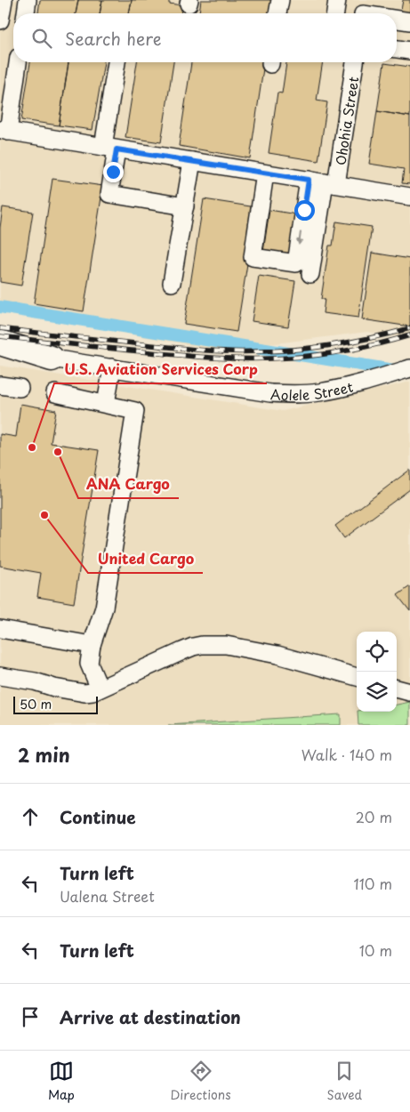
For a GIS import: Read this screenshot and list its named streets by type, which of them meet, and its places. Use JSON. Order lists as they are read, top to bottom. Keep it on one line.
{"streets":{"street":["Ohohia Street","Aolele Street"]},"places":["U.S. Aviation Services Corp","ANA Cargo","United Cargo"],"scale_bar":"50 m","page":{"search":"Search here","scale":"50 m","heading":["2 min","Walk · 140 m"],"list":[["Continue","20 m"],["Turn left","Ualena Street","110 m"],["Turn left","10 m"],"Arrive at destination"],"nav":["Map","Directions","Saved"]}}
